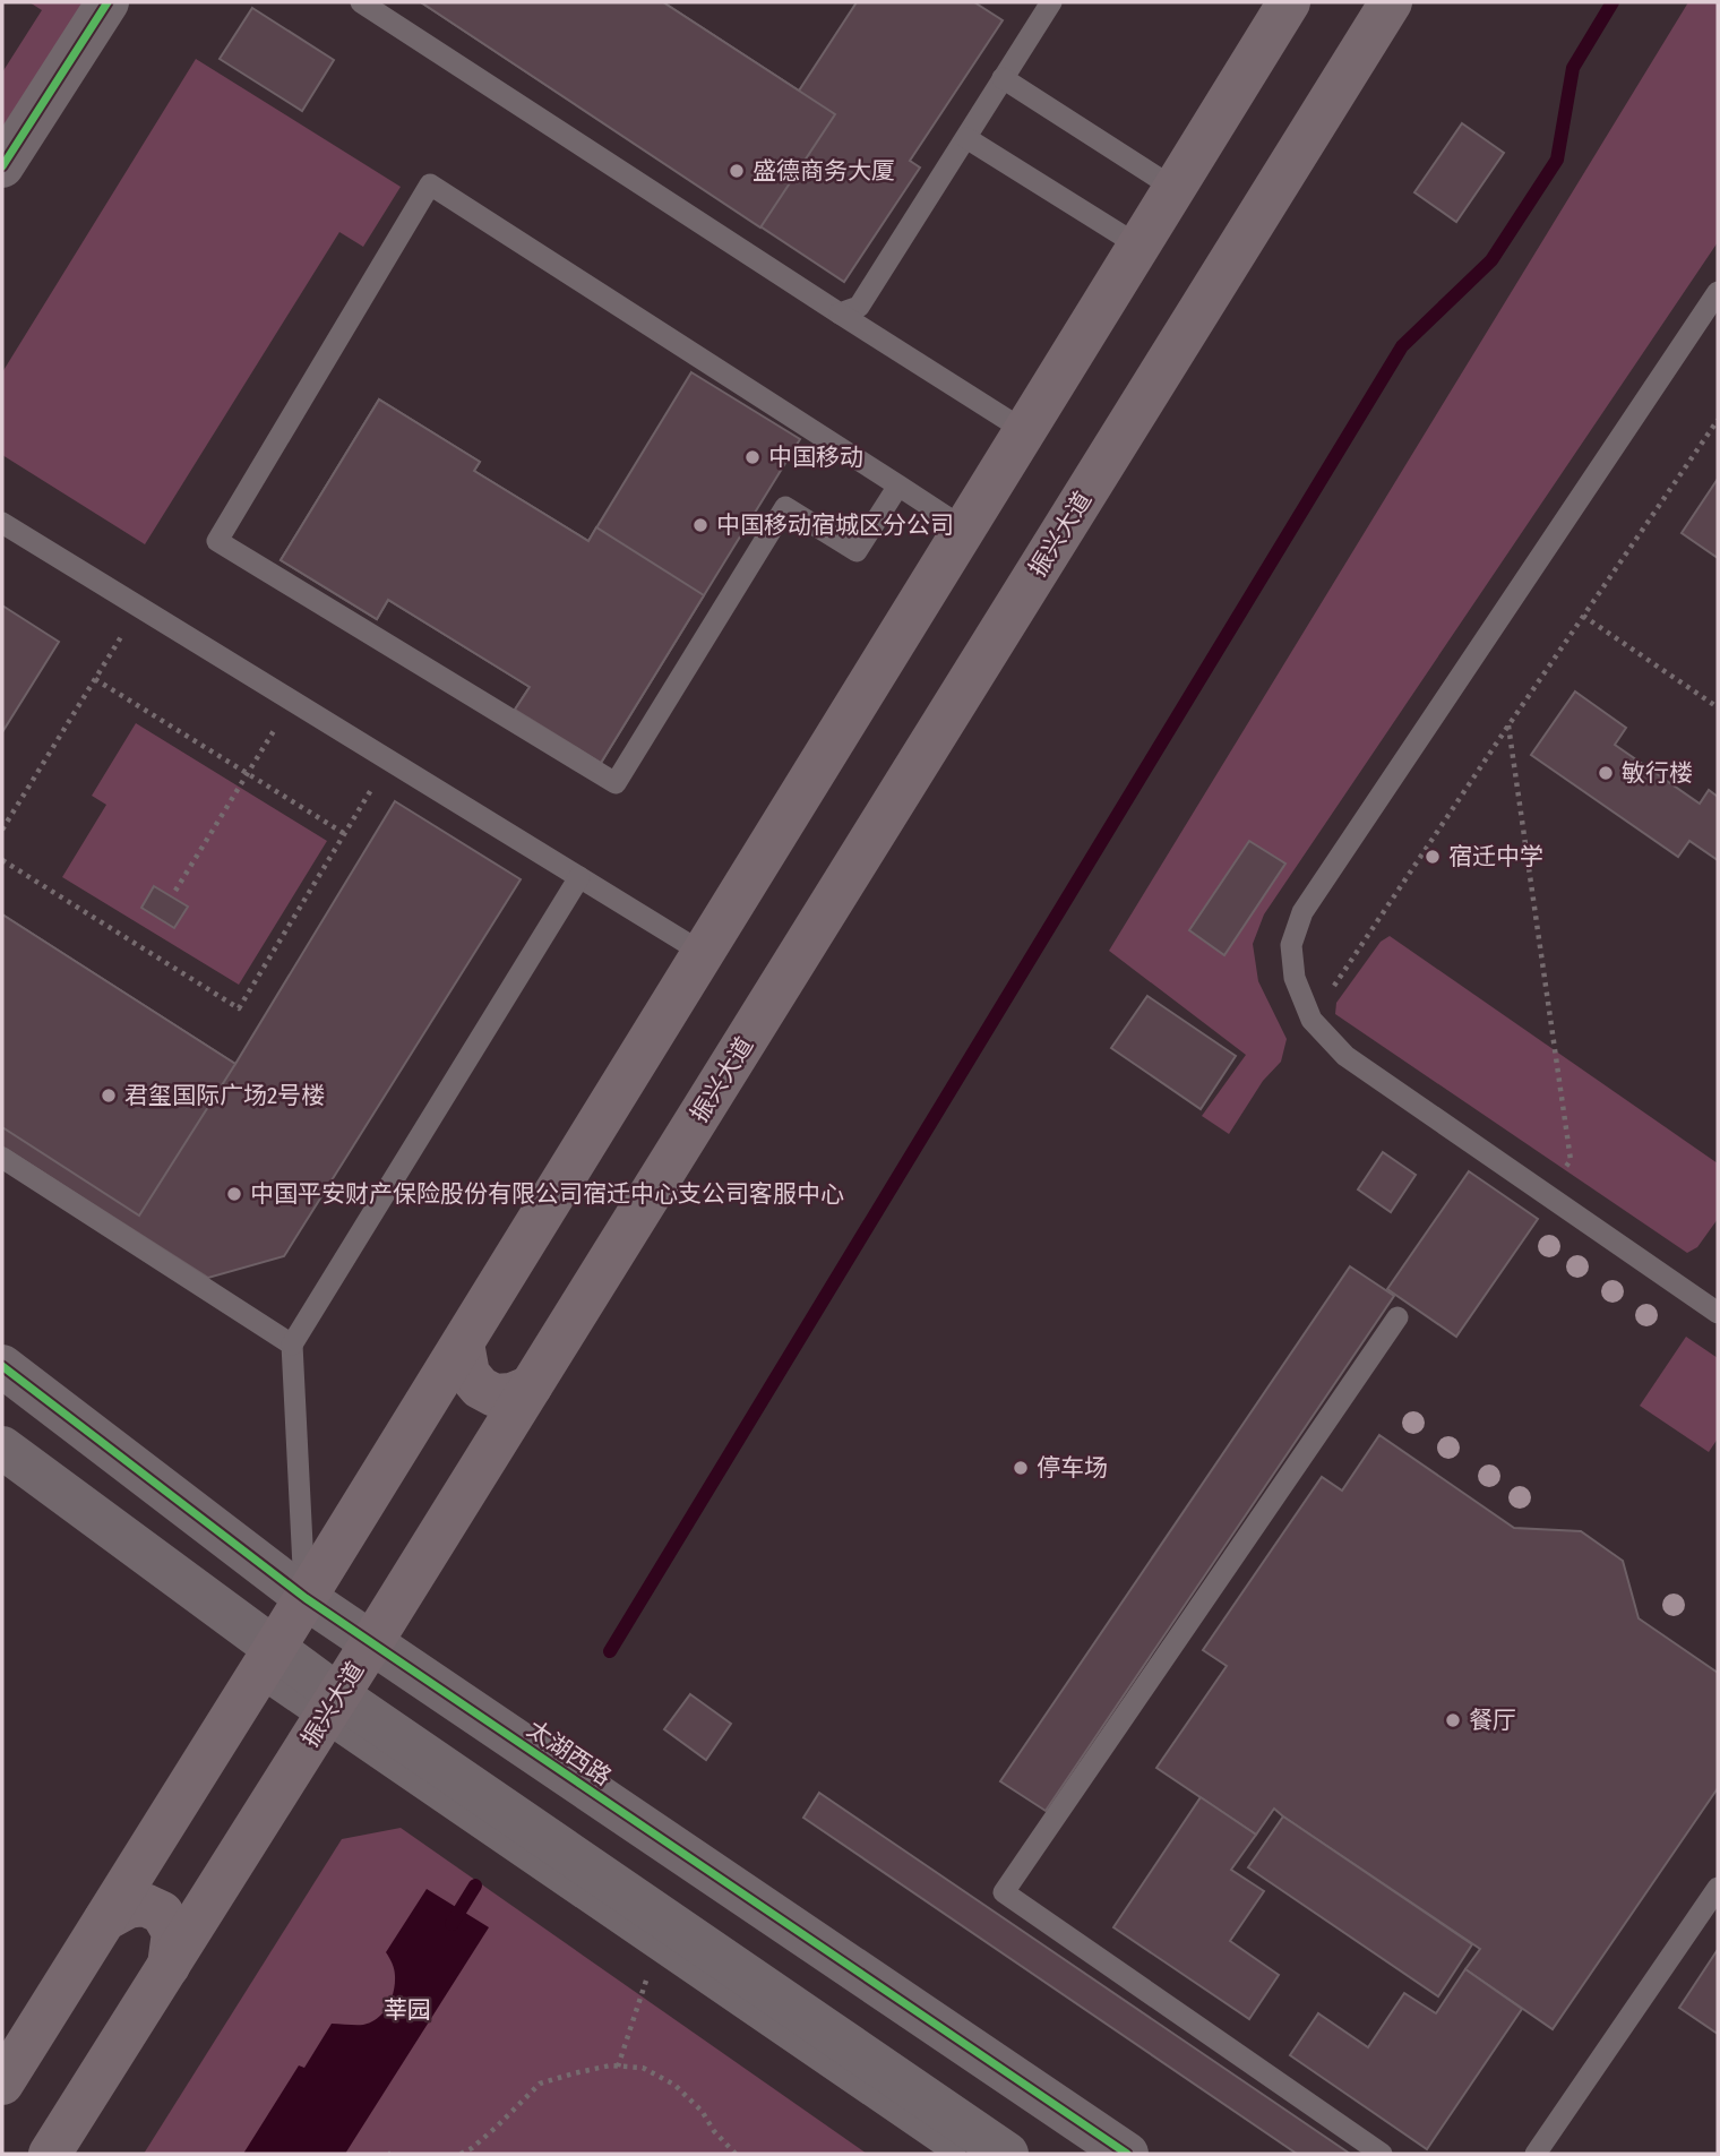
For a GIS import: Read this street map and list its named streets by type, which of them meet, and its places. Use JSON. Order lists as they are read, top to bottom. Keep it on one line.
{"streets":{"main road":["振兴大道"],"street":["太湖西路"]},"crossings":[["振兴大道","太湖西路"]],"parks":["莘园"],"places":["盛德商务大厦","中国移动","中国移动宿城区分公司","敏行楼","宿迁中学","君玺国际广场2号楼","中国平安财产保险股份有限公司宿迁中心支公司客服中心","停车场","餐厅"]}
